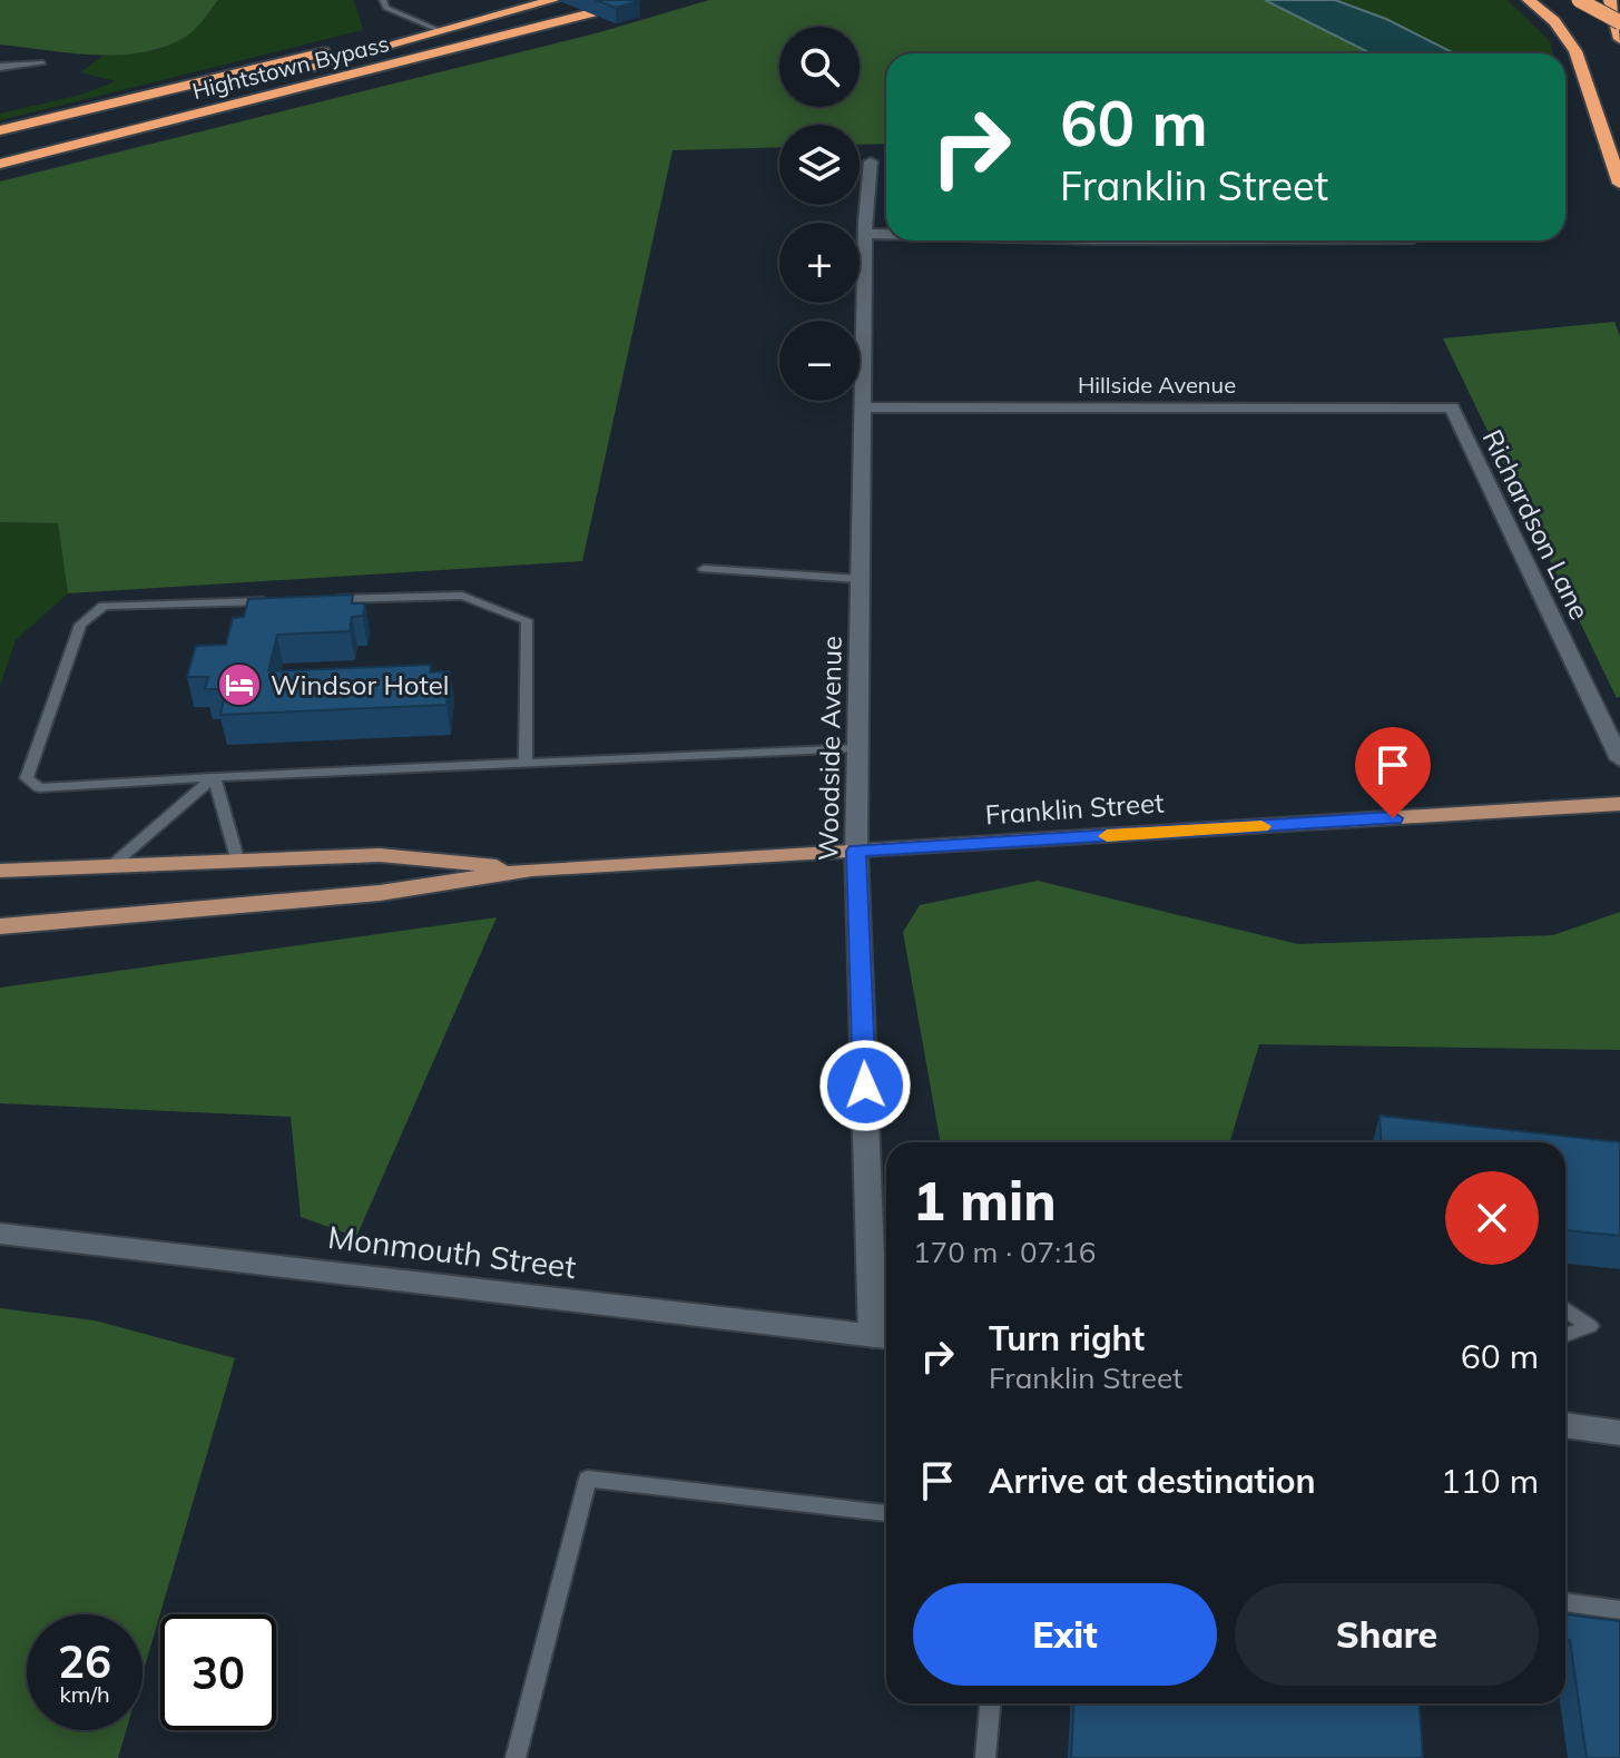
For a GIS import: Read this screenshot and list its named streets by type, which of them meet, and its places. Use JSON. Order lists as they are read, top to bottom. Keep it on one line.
{"streets":{"highway":["Hightstown Bypass"],"main road":["Franklin Street"],"street":["Hillside Avenue","Richardson Lane","Woodside Avenue","Monmouth Street"]},"crossings":[["Hillside Avenue","Richardson Lane"],["Hillside Avenue","Woodside Avenue"],["Woodside Avenue","Franklin Street"],["Woodside Avenue","Monmouth Street"]],"places":{"hotel":["Windsor Hotel"]},"page":{"map_buttons":["+","−"],"turn":["60 m","Franklin Street"],"heading":["1 min","170 m · 07:16"],"list":[{"name":"Turn right","note":"Franklin Street","value":"60 m"},{"name":"Arrive at destination","value":"110 m"}],"buttons":["Exit","Share"],"speed":"26 km/h","limit":"30"}}
